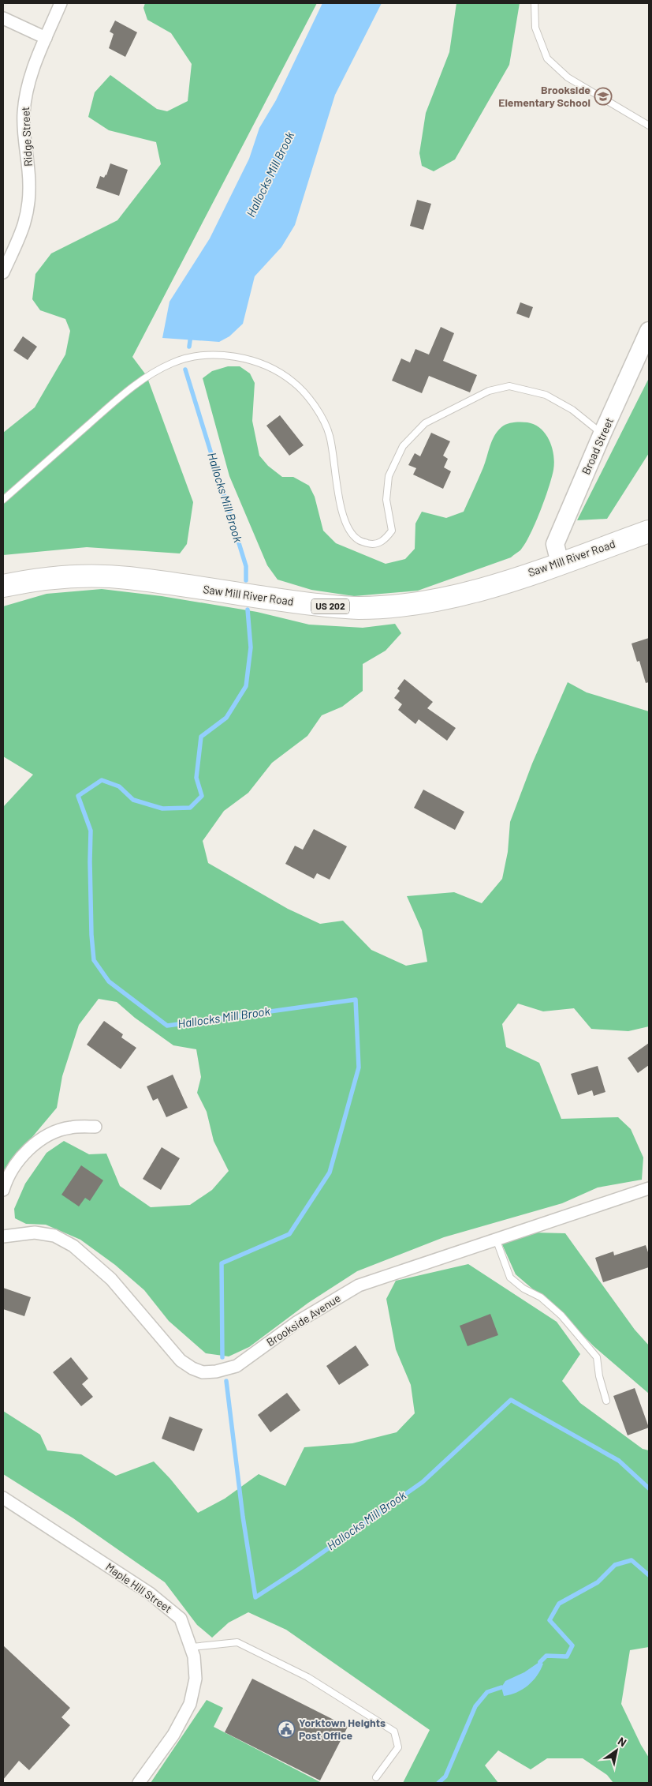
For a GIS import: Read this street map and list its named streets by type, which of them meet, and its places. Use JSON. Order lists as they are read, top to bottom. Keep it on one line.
{"streets":{"highway":["Saw Mill River Road","US 202"],"street":["Ridge Street","Broad Street","Brookside Avenue","Maple Hill Street"]},"crossings":[["Broad Street","Saw Mill River Road"]],"water":["Hallocks Mill Brook"],"places":{"school or university":["Brookside Elementary School"],"public building":["Yorktown Heights Post Office"]},"north":"top right"}
